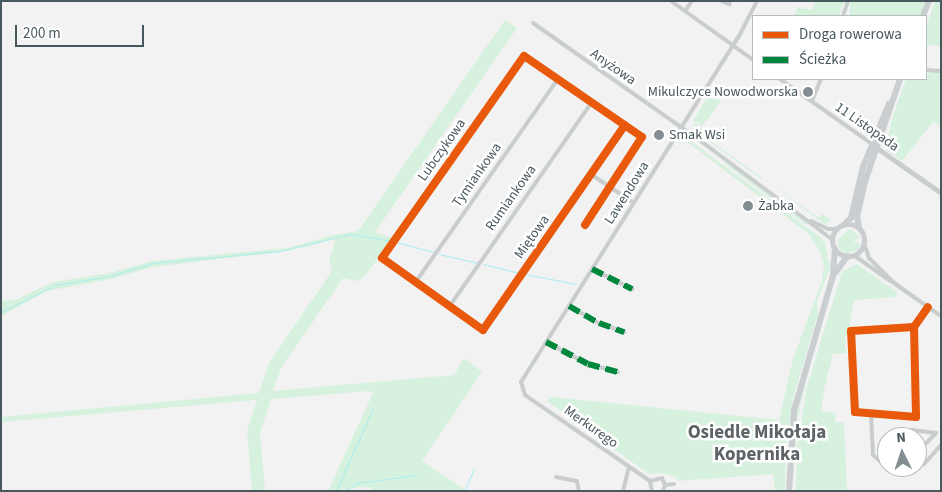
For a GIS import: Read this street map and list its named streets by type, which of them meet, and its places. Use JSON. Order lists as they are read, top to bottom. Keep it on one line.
{"streets":{"street":["Anyżowa","11 Listopada","Lubczykowa","Tymiankowa","Lawendowa","Rumiankowa","Miętowa","Merkurego"]},"crossings":[["Anyżowa","Lawendowa"],["Lubczykowa","Tymiankowa"],["Lubczykowa","Rumiankowa"],["Lubczykowa","Miętowa"],["Lawendowa","Merkurego"],["Rumiankowa","Miętowa"]],"districts":["Osiedle Mikołaja Kopernika"],"places":["Mikulczyce Nowodworska","Smak Wsi","Żabka"],"legend":["Droga rowerowa","Ścieżka"],"scale_bar":"200 m","north":"top"}
